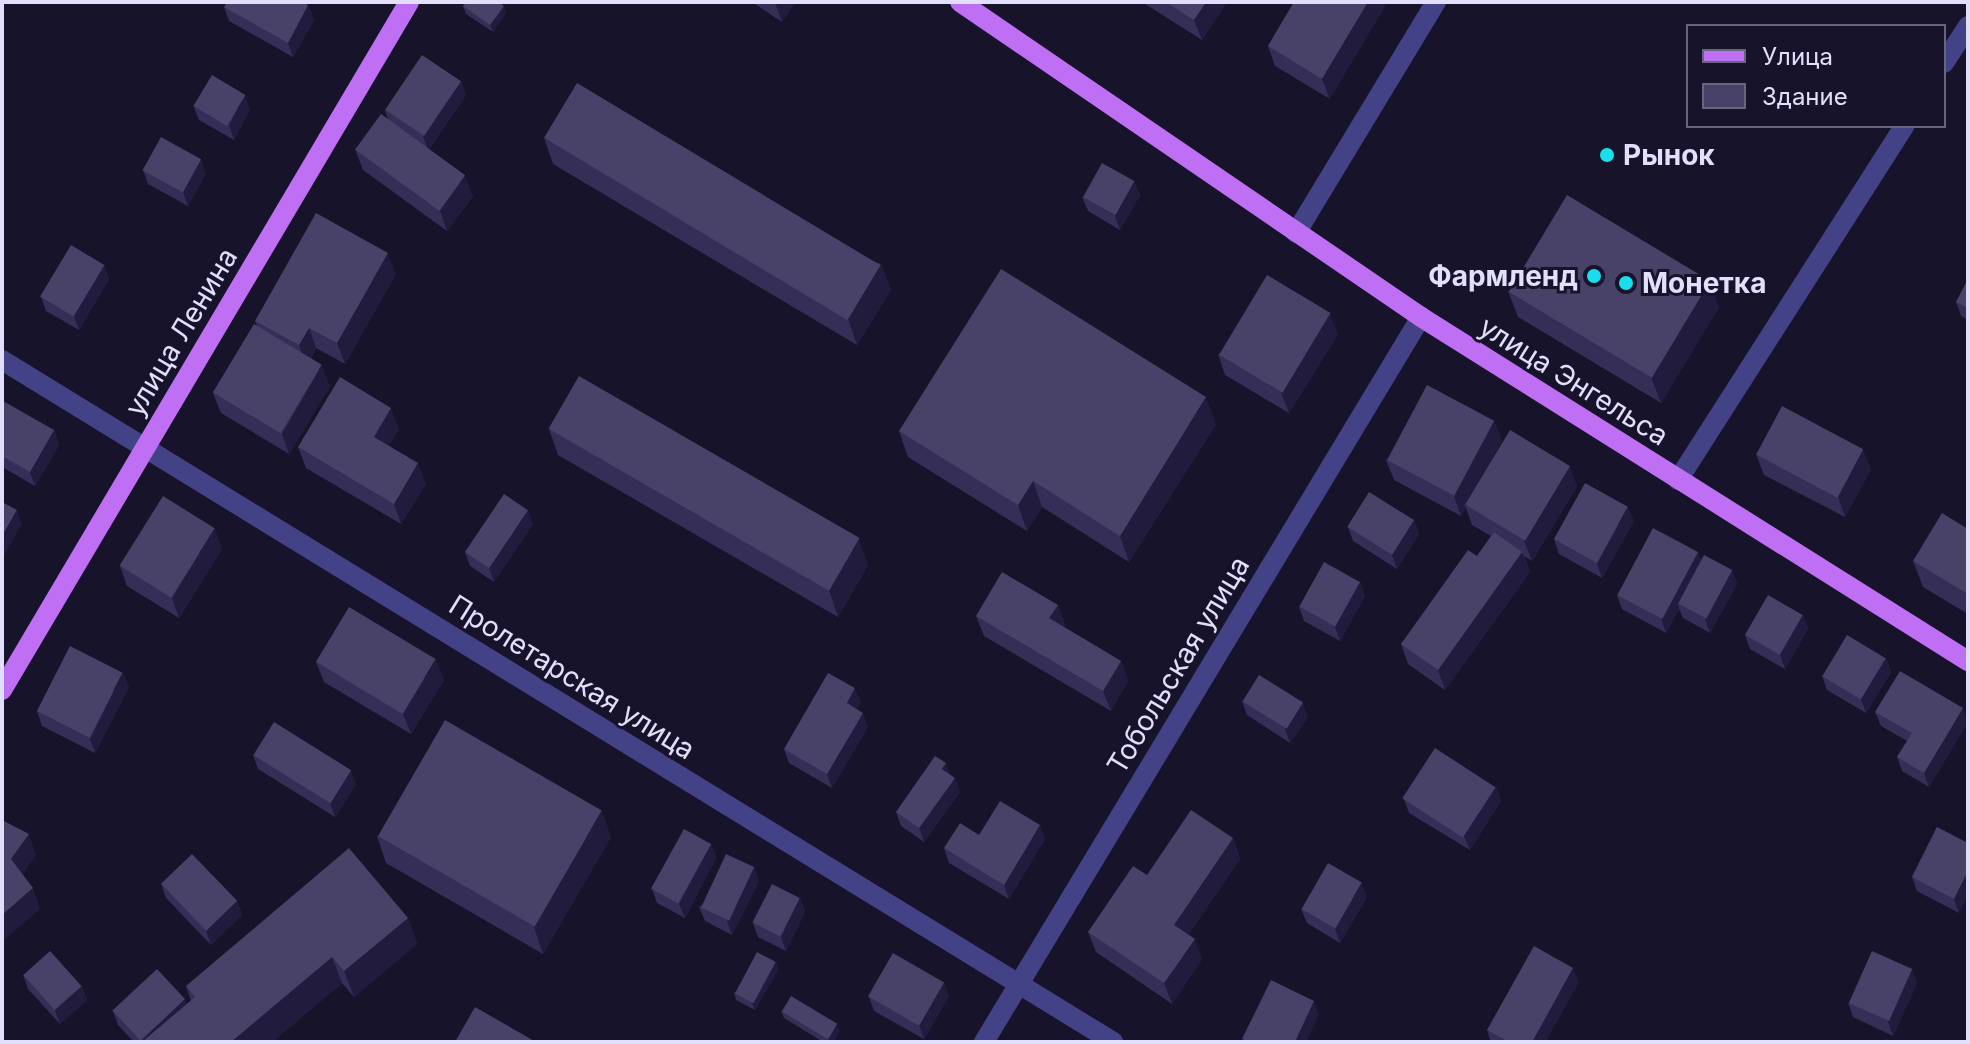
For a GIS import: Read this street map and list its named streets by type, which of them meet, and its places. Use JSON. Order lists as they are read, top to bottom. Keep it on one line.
{"streets":{"main road":["улица Ленина","улица Энгельса"],"street":["Тобольская улица","Пролетарская улица"]},"crossings":[["улица Ленина","Пролетарская улица"],["улица Энгельса","Тобольская улица"],["Тобольская улица","Пролетарская улица"]],"places":["Рынок","Фармленд","Монетка"],"legend":["Улица","Здание"]}
